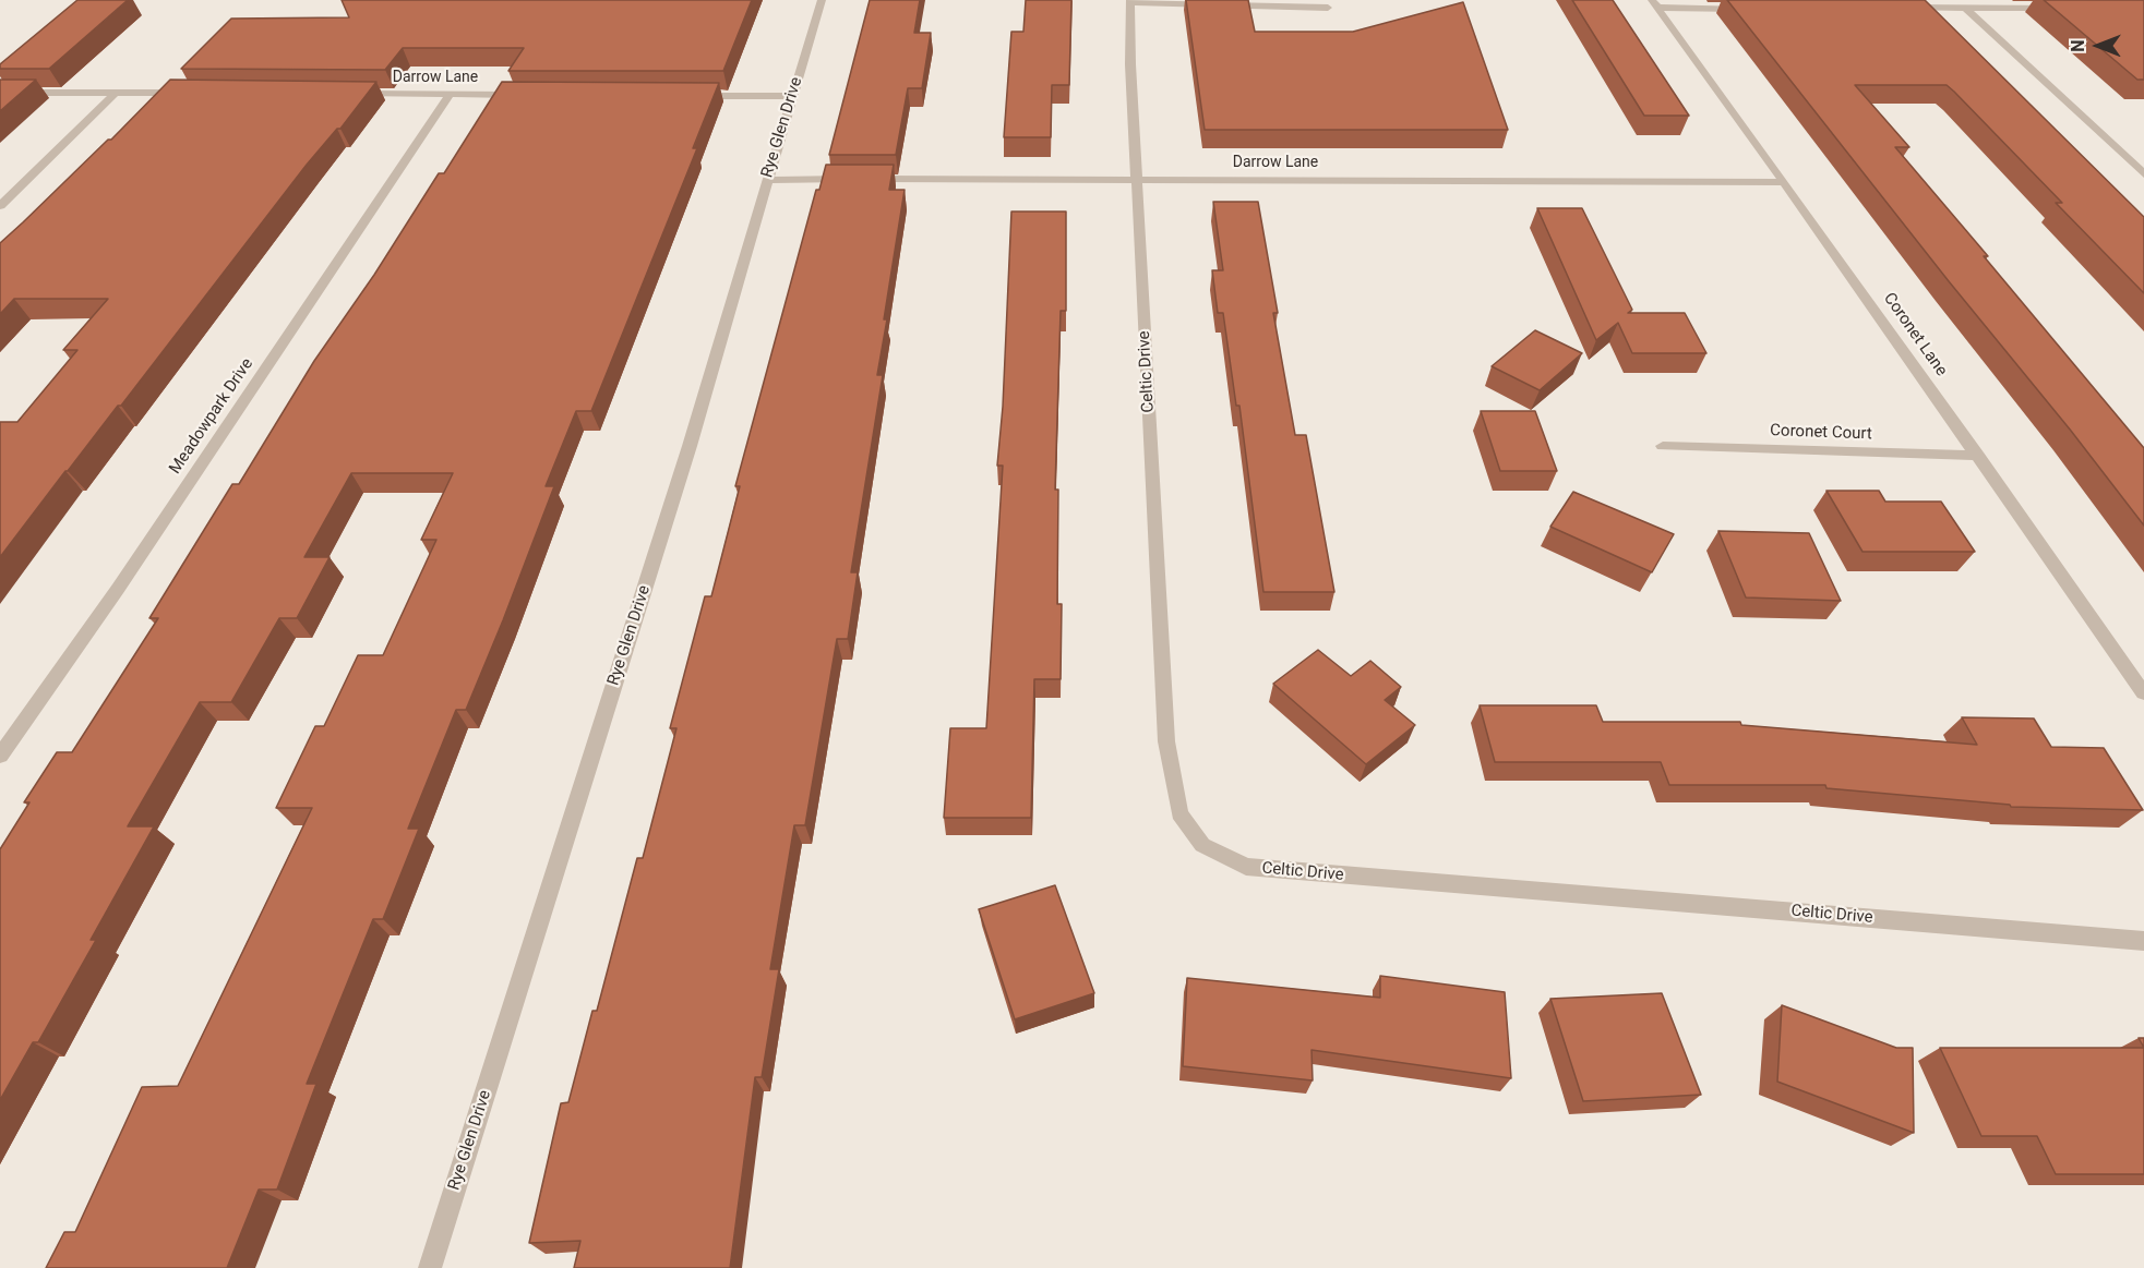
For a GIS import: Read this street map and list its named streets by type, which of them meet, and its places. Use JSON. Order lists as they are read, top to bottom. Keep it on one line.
{"streets":{"street":["Darrow Lane","Rye Glen Drive","Coronet Lane","Celtic Drive","Meadowpark Drive","Coronet Court"]},"crossings":[["Darrow Lane","Coronet Lane"],["Darrow Lane","Celtic Drive"],["Darrow Lane","Meadowpark Drive"],["Coronet Lane","Coronet Court"]],"north":"left"}
